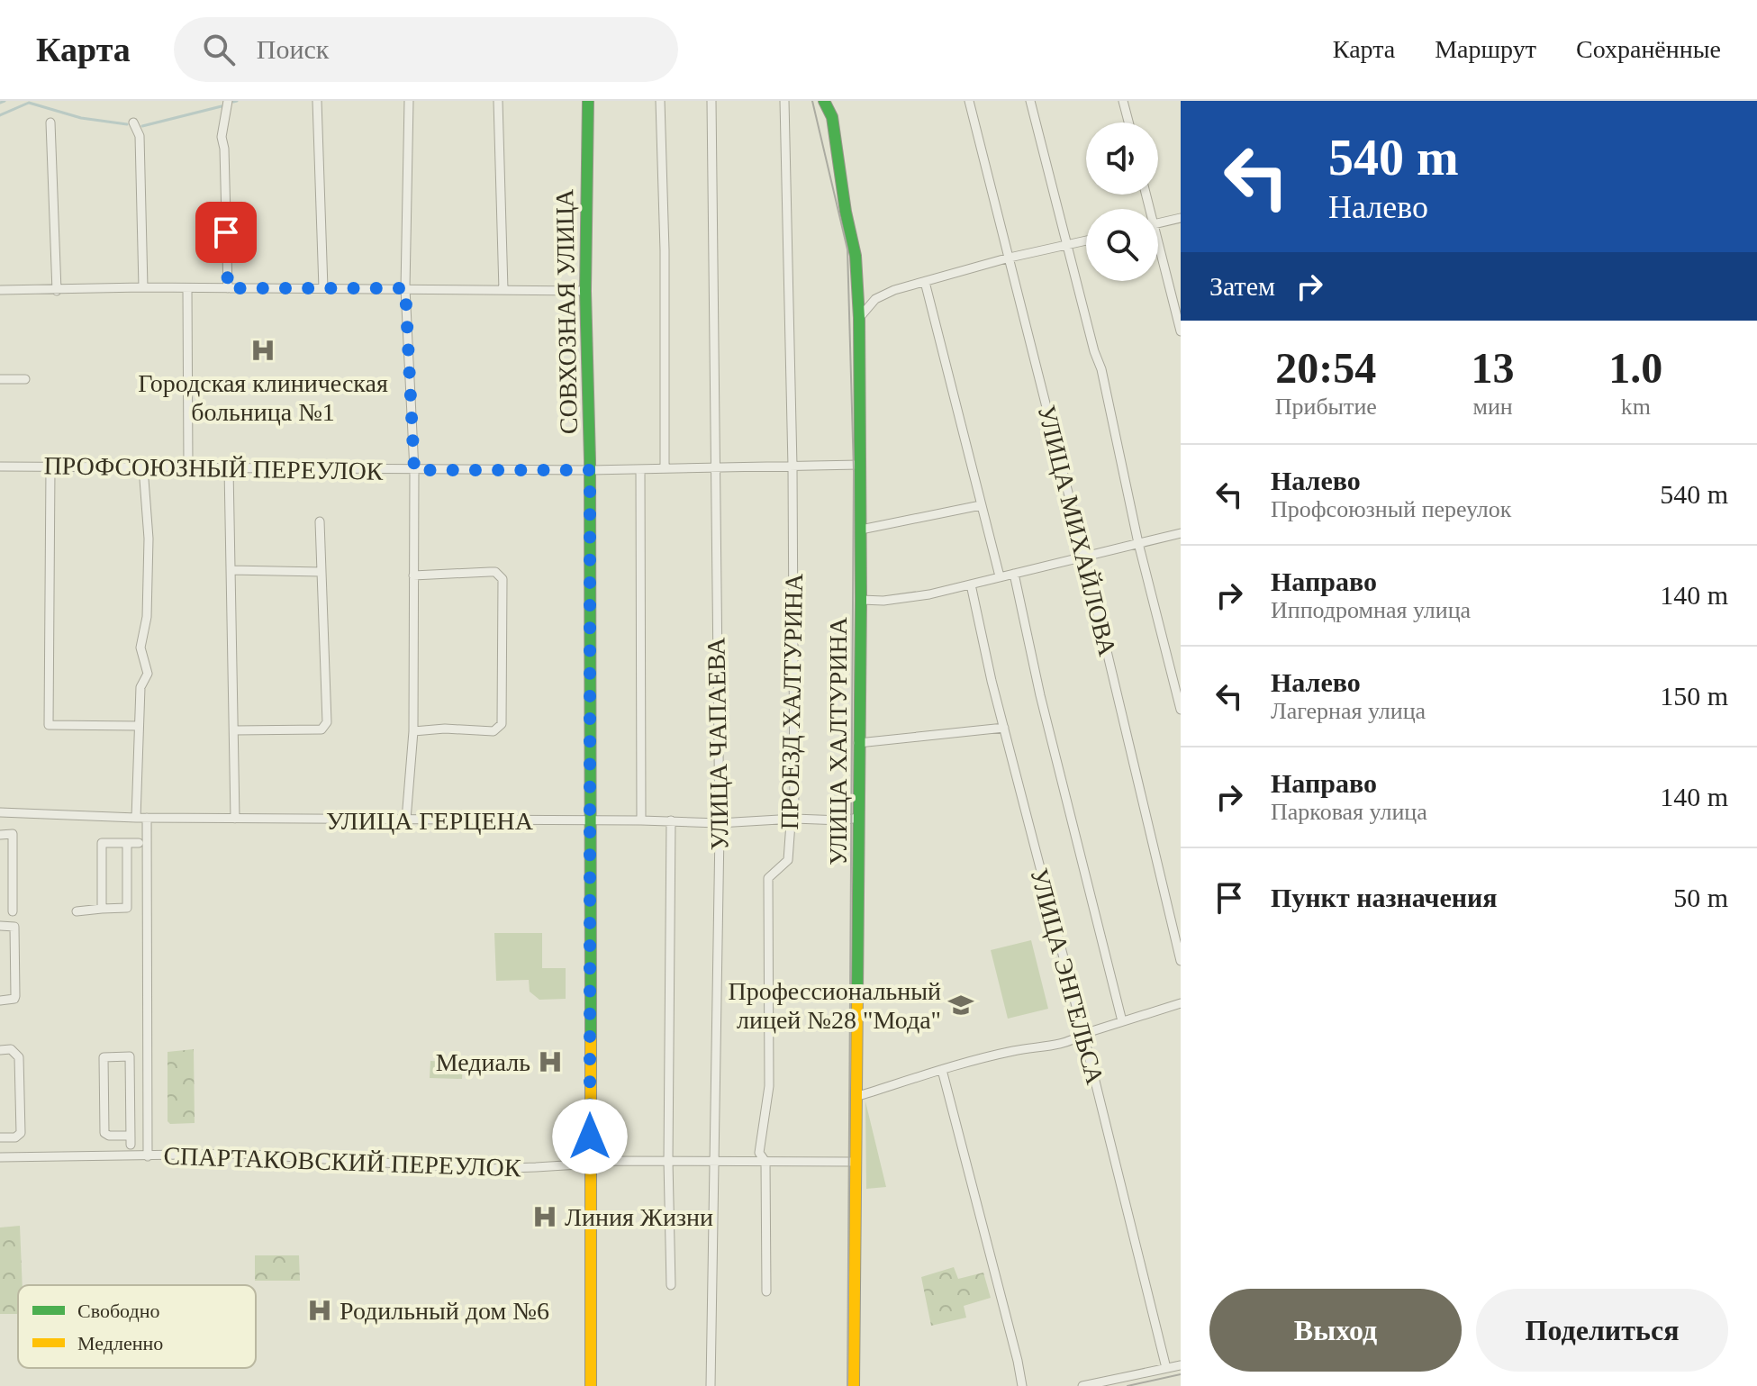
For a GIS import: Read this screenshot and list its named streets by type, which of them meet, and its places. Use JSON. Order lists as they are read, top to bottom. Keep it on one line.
{"streets":{"street":["СОВХОЗНАЯ УЛИЦА","ПРОФСОЮЗНЫЙ ПЕРЕУЛОК","УЛИЦА МИХАЙЛОВА","ПРОЕЗД ХАЛТУРИНА","УЛИЦА ХАЛТУРИНА","УЛИЦА ЧАПАЕВА","УЛИЦА ГЕРЦЕНА","УЛИЦА ЭНГЕЛЬСА","СПАРТАКОВСКИЙ ПЕРЕУЛОК"]},"crossings":[["СОВХОЗНАЯ УЛИЦА","ПРОФСОЮЗНЫЙ ПЕРЕУЛОК"],["СОВХОЗНАЯ УЛИЦА","УЛИЦА ГЕРЦЕНА"],["СОВХОЗНАЯ УЛИЦА","СПАРТАКОВСКИЙ ПЕРЕУЛОК"],["ПРОФСОЮЗНЫЙ ПЕРЕУЛОК","ПРОЕЗД ХАЛТУРИНА"],["ПРОФСОЮЗНЫЙ ПЕРЕУЛОК","УЛИЦА ХАЛТУРИНА"],["ПРОФСОЮЗНЫЙ ПЕРЕУЛОК","УЛИЦА ЧАПАЕВА"],["ПРОЕЗД ХАЛТУРИНА","УЛИЦА ГЕРЦЕНА"],["ПРОЕЗД ХАЛТУРИНА","СПАРТАКОВСКИЙ ПЕРЕУЛОК"],["УЛИЦА ХАЛТУРИНА","УЛИЦА ГЕРЦЕНА"],["УЛИЦА ХАЛТУРИНА","СПАРТАКОВСКИЙ ПЕРЕУЛОК"],["УЛИЦА ЧАПАЕВА","УЛИЦА ГЕРЦЕНА"],["УЛИЦА ЧАПАЕВА","СПАРТАКОВСКИЙ ПЕРЕУЛОК"]],"places":{"hospital":["Городская клиническая больница №1","Медиаль","Линия Жизни","Родильный дом №6"],"school or university":["Профессиональный лицей №28 \"Мода\""]},"legend":["Свободно","Медленно"],"page":{"header":"Карта","search":"Поиск","nav":["Карта","Маршрут","Сохранённые"],"turn":["540 m","Налево"],"then":"Затем","eta":["20:54","Прибытие","13","мин","1.0","km"],"list":[{"name":"Налево","note":"Профсоюзный переулок","value":"540 m"},{"name":"Направо","note":"Ипподромная улица","value":"140 m"},{"name":"Налево","note":"Лагерная улица","value":"150 m"},{"name":"Направо","note":"Парковая улица","value":"140 m"},{"name":"Пункт назначения","value":"50 m"}],"buttons":["Выход","Поделиться"]}}
